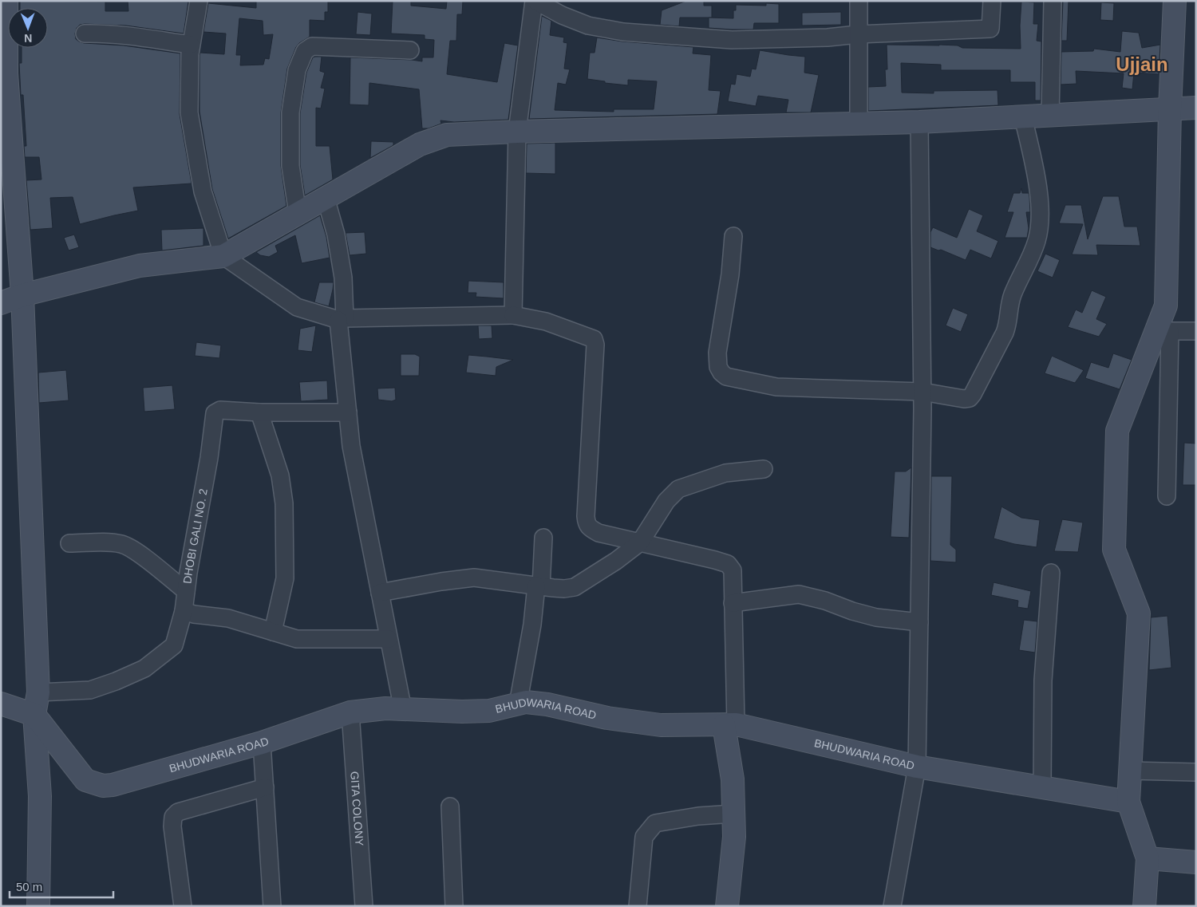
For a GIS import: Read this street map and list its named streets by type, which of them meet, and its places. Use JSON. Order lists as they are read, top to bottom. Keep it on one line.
{"streets":{"street":["DHOBI GALI NO. 2","BHUDWARIA ROAD","GITA COLONY"]},"crossings":[["BHUDWARIA ROAD","GITA COLONY"]],"districts":["Ujjain"],"scale_bar":"50 m","north":"bottom"}
